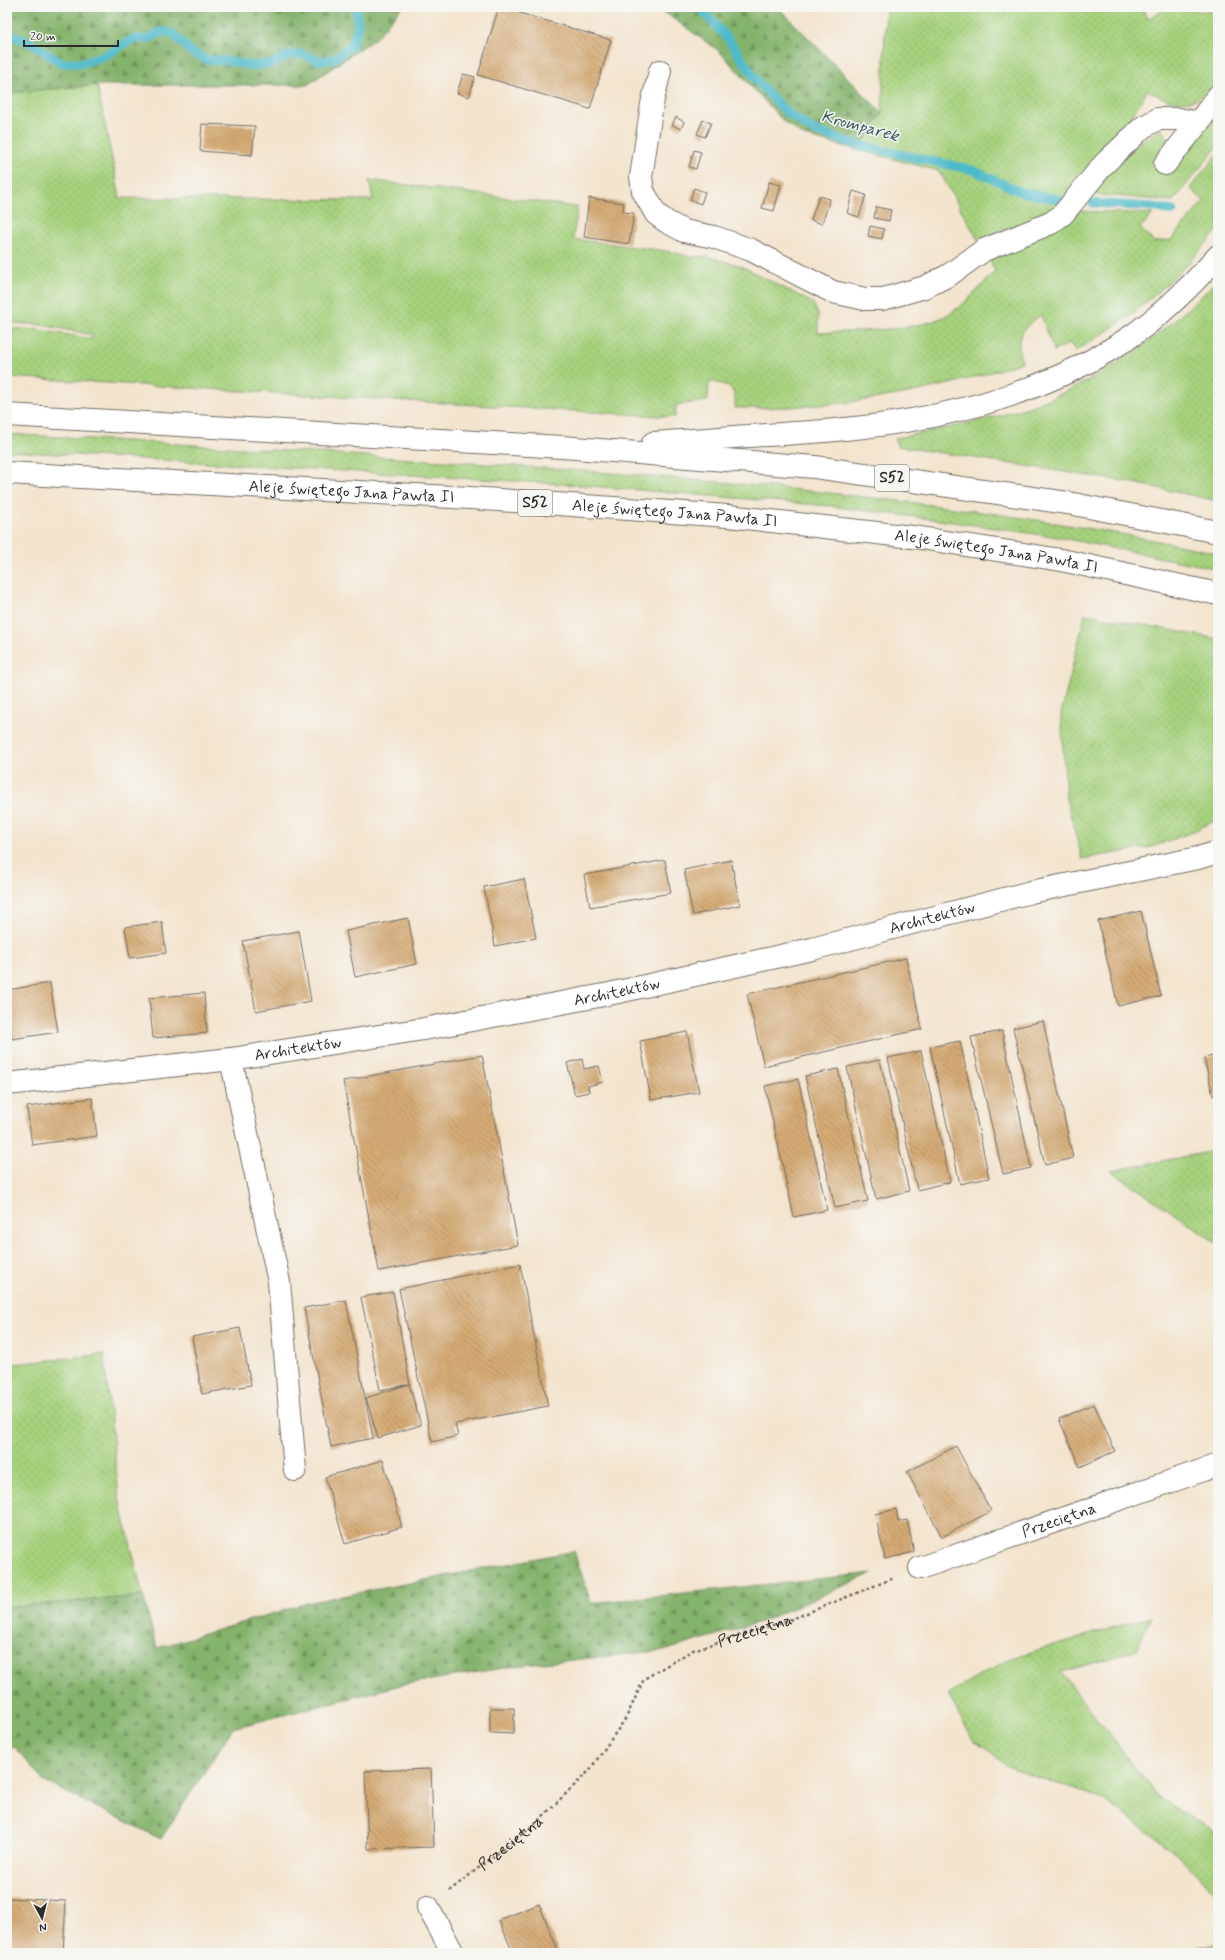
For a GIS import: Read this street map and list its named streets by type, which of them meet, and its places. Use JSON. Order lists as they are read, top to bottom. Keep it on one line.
{"streets":{"main road":["S52","Aleje świętego Jana Pawła II","Architektów","Przeciętna"]},"water":["Kromparek"],"scale_bar":"20 m","north":"bottom"}
